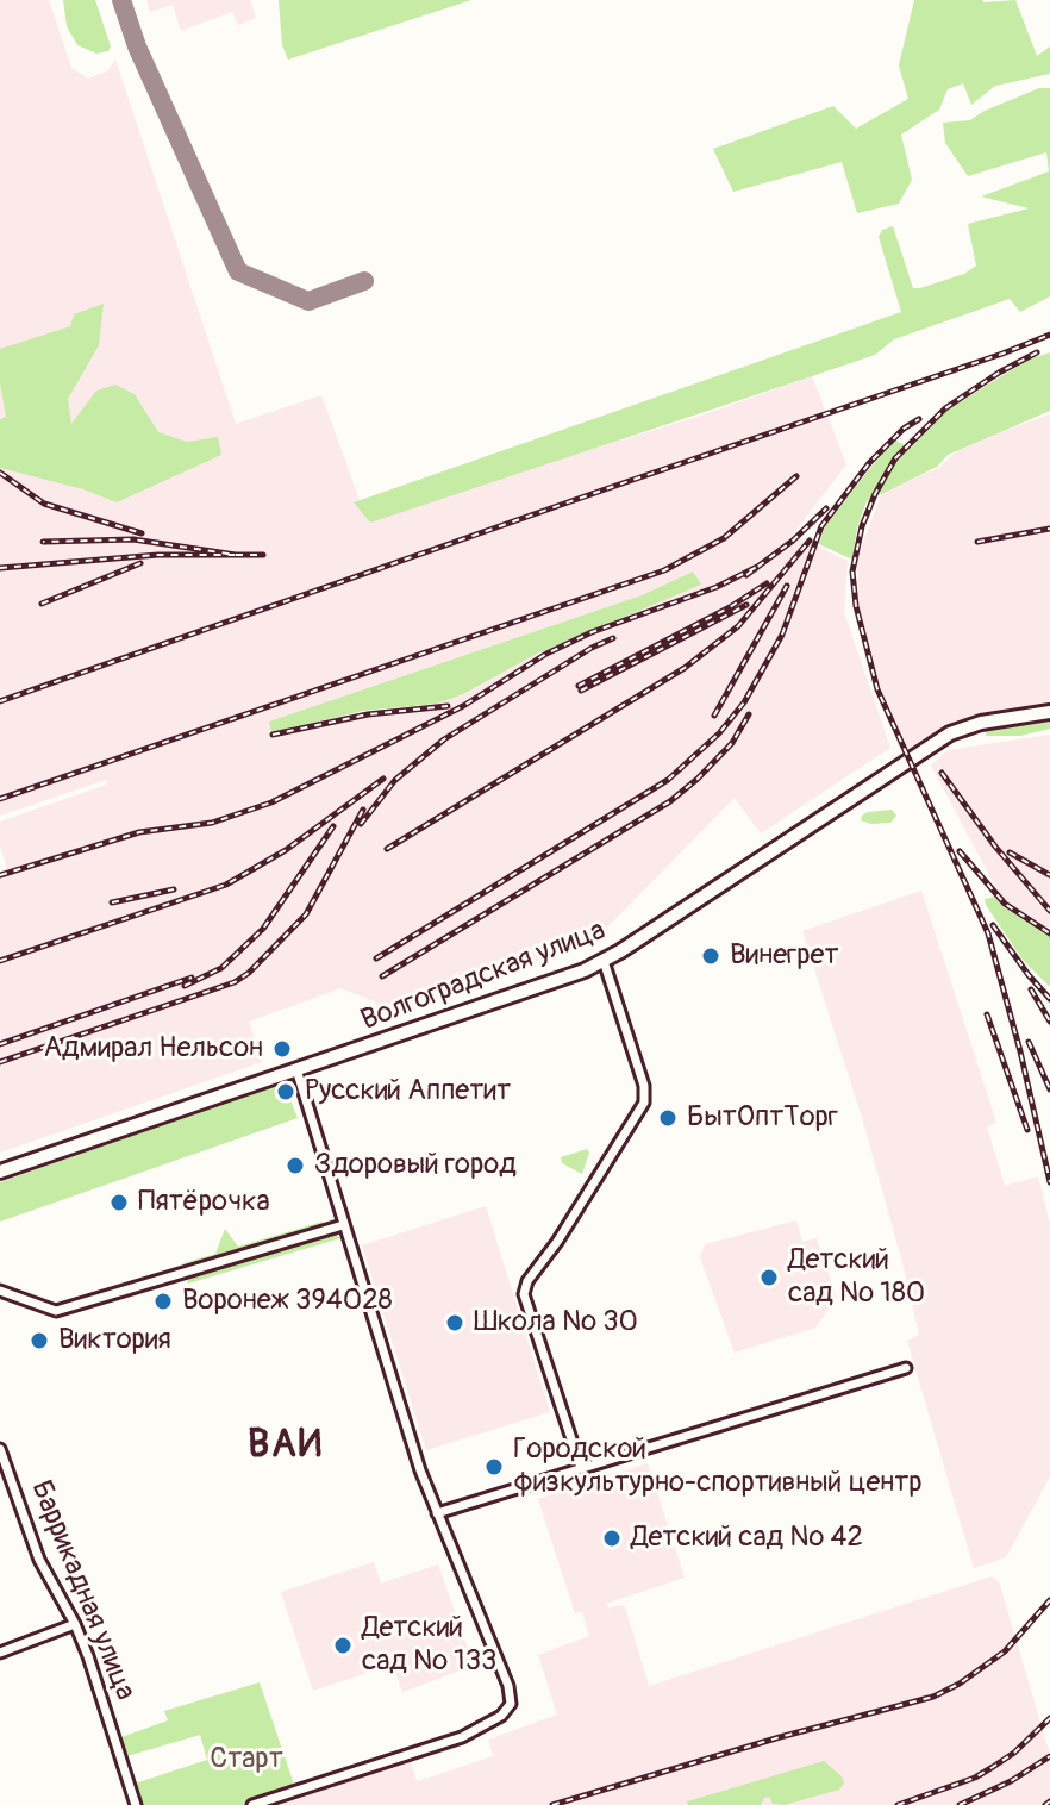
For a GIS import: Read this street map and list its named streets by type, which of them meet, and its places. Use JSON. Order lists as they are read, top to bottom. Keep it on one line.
{"streets":{"main road":["Волгоградская улица"],"street":["Баррикадная улица"]},"districts":["ВАИ"],"parks":["Старт"],"places":["Винегрет","Адмирал Нельсон","Русский Аппетит","БытОптТорг","Здоровый город","Пятёрочка","Детский сад № 180","Воронеж 394028","Школа № 30","Виктория","Городской физкультурно-спортивный центр","Детский сад № 42","Детский сад № 133"]}
